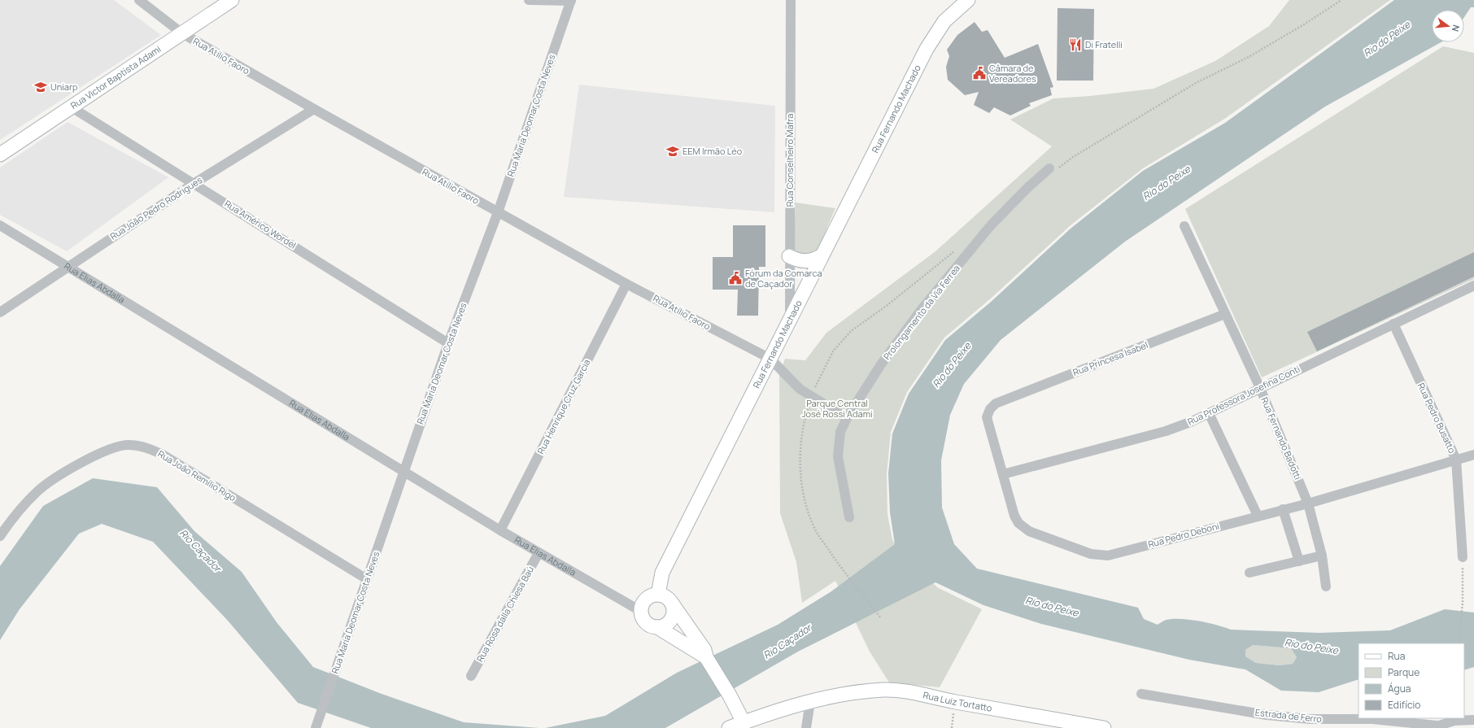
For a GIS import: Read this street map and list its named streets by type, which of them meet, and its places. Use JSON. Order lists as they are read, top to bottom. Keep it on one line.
{"streets":{"main road":["Rua Victor Baptista Adami","Rua Fernando Machado","Rua Luiz Tortatto"],"street":["Rua Atílio Faoro","Rua Maria Deomar Costa Neves","Rua Conselheiro Mafra","Rua João Pedro Rodrigues","Rua Américo Wordel","Rua Elias Abdalla","Prolongamento da Via Ferrea","Rua Princesa Isabel","Rua Professora Josefina Conti","Rua Henrique Cruz Garcia","Rua Pedro Busatto","Rua Fernando Badotti","Rua João Remílio Rigo","Rua Pedro Deboni","Rua Rosa dalla Chiesa Baú","Estrada de Ferro"]},"crossings":[["Rua Atílio Faoro","Rua Victor Baptista Adami"],["Rua Atílio Faoro","Rua Fernando Machado"],["Rua Atílio Faoro","Rua Maria Deomar Costa Neves"],["Rua Atílio Faoro","Rua João Pedro Rodrigues"],["Rua Atílio Faoro","Prolongamento da Via Ferrea"],["Rua Atílio Faoro","Rua Henrique Cruz Garcia"],["Rua Victor Baptista Adami","Rua Américo Wordel"],["Rua Fernando Machado","Rua Conselheiro Mafra"],["Rua Fernando Machado","Rua Elias Abdalla"],["Rua Maria Deomar Costa Neves","Rua Américo Wordel"],["Rua Maria Deomar Costa Neves","Rua Elias Abdalla"],["Rua Maria Deomar Costa Neves","Rua João Remílio Rigo"],["Rua João Pedro Rodrigues","Rua Américo Wordel"],["Rua João Pedro Rodrigues","Rua Elias Abdalla"],["Rua Elias Abdalla","Rua Henrique Cruz Garcia"],["Rua Elias Abdalla","Rua Rosa dalla Chiesa Baú"],["Rua Princesa Isabel","Rua Fernando Badotti"],["Rua Princesa Isabel","Rua Pedro Deboni"],["Rua Professora Josefina Conti","Rua Pedro Busatto"],["Rua Professora Josefina Conti","Rua Fernando Badotti"],["Rua Professora Josefina Conti","Rua Pedro Deboni"],["Rua Pedro Busatto","Rua Pedro Deboni"],["Rua Fernando Badotti","Rua Pedro Deboni"]],"water":["Rio do Peixe","Rio Caçador"],"parks":["Parque Central José Rossi Adami"],"places":{"restaurant":["Di Fratelli"],"public building":["Câmara de Vereadores","Fórum da Comarca de Caçador"],"school or university":["Uniarp","EEM Irmão Léo"]},"legend":["Rua","Parque","Água","Edifício"],"north":"right"}
